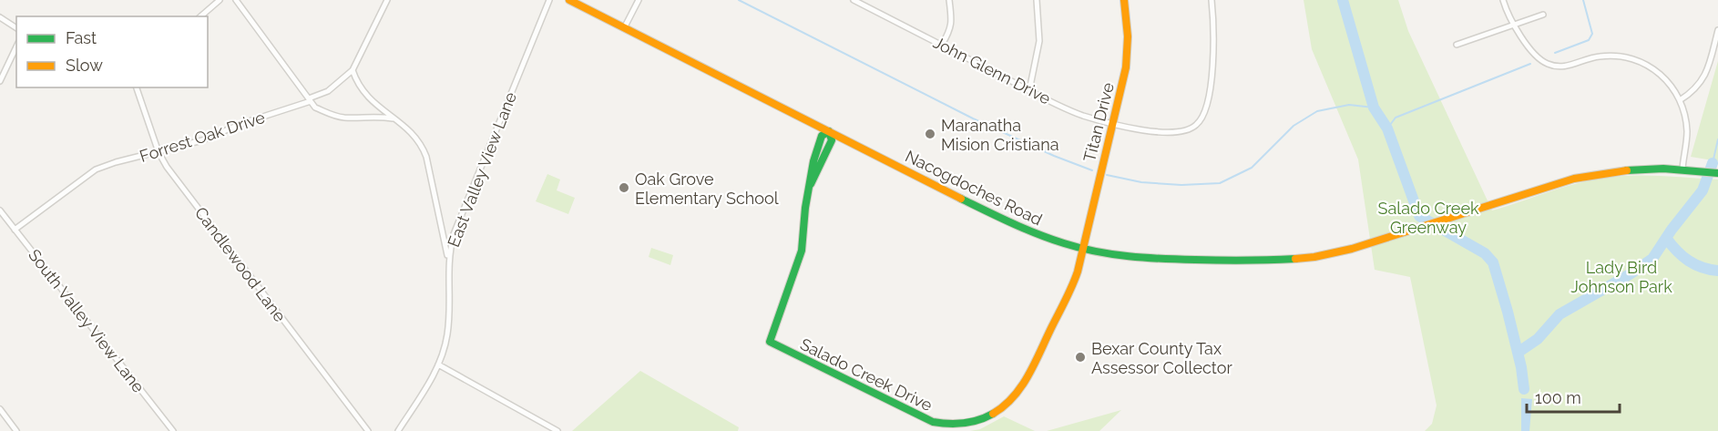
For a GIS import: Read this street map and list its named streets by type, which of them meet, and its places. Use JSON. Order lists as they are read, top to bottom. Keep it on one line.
{"streets":{"main road":["Titan Drive","Nacogdoches Road","Salado Creek Drive"],"street":["John Glenn Drive","Forrest Oak Drive","East Valley View Lane","Candlewood Lane","South Valley View Lane"]},"crossings":[["John Glenn Drive","Titan Drive"],["Titan Drive","Nacogdoches Road"],["Titan Drive","Salado Creek Drive"],["Forrest Oak Drive","Candlewood Lane"],["Forrest Oak Drive","South Valley View Lane"],["Nacogdoches Road","Salado Creek Drive"]],"parks":["Salado Creek Greenway","Lady Bird Johnson Park"],"places":["Maranatha Mision Cristiana","Oak Grove Elementary School","Bexar County Tax Assessor Collector"],"legend":["Fast","Slow"],"scale_bar":"100 m"}
